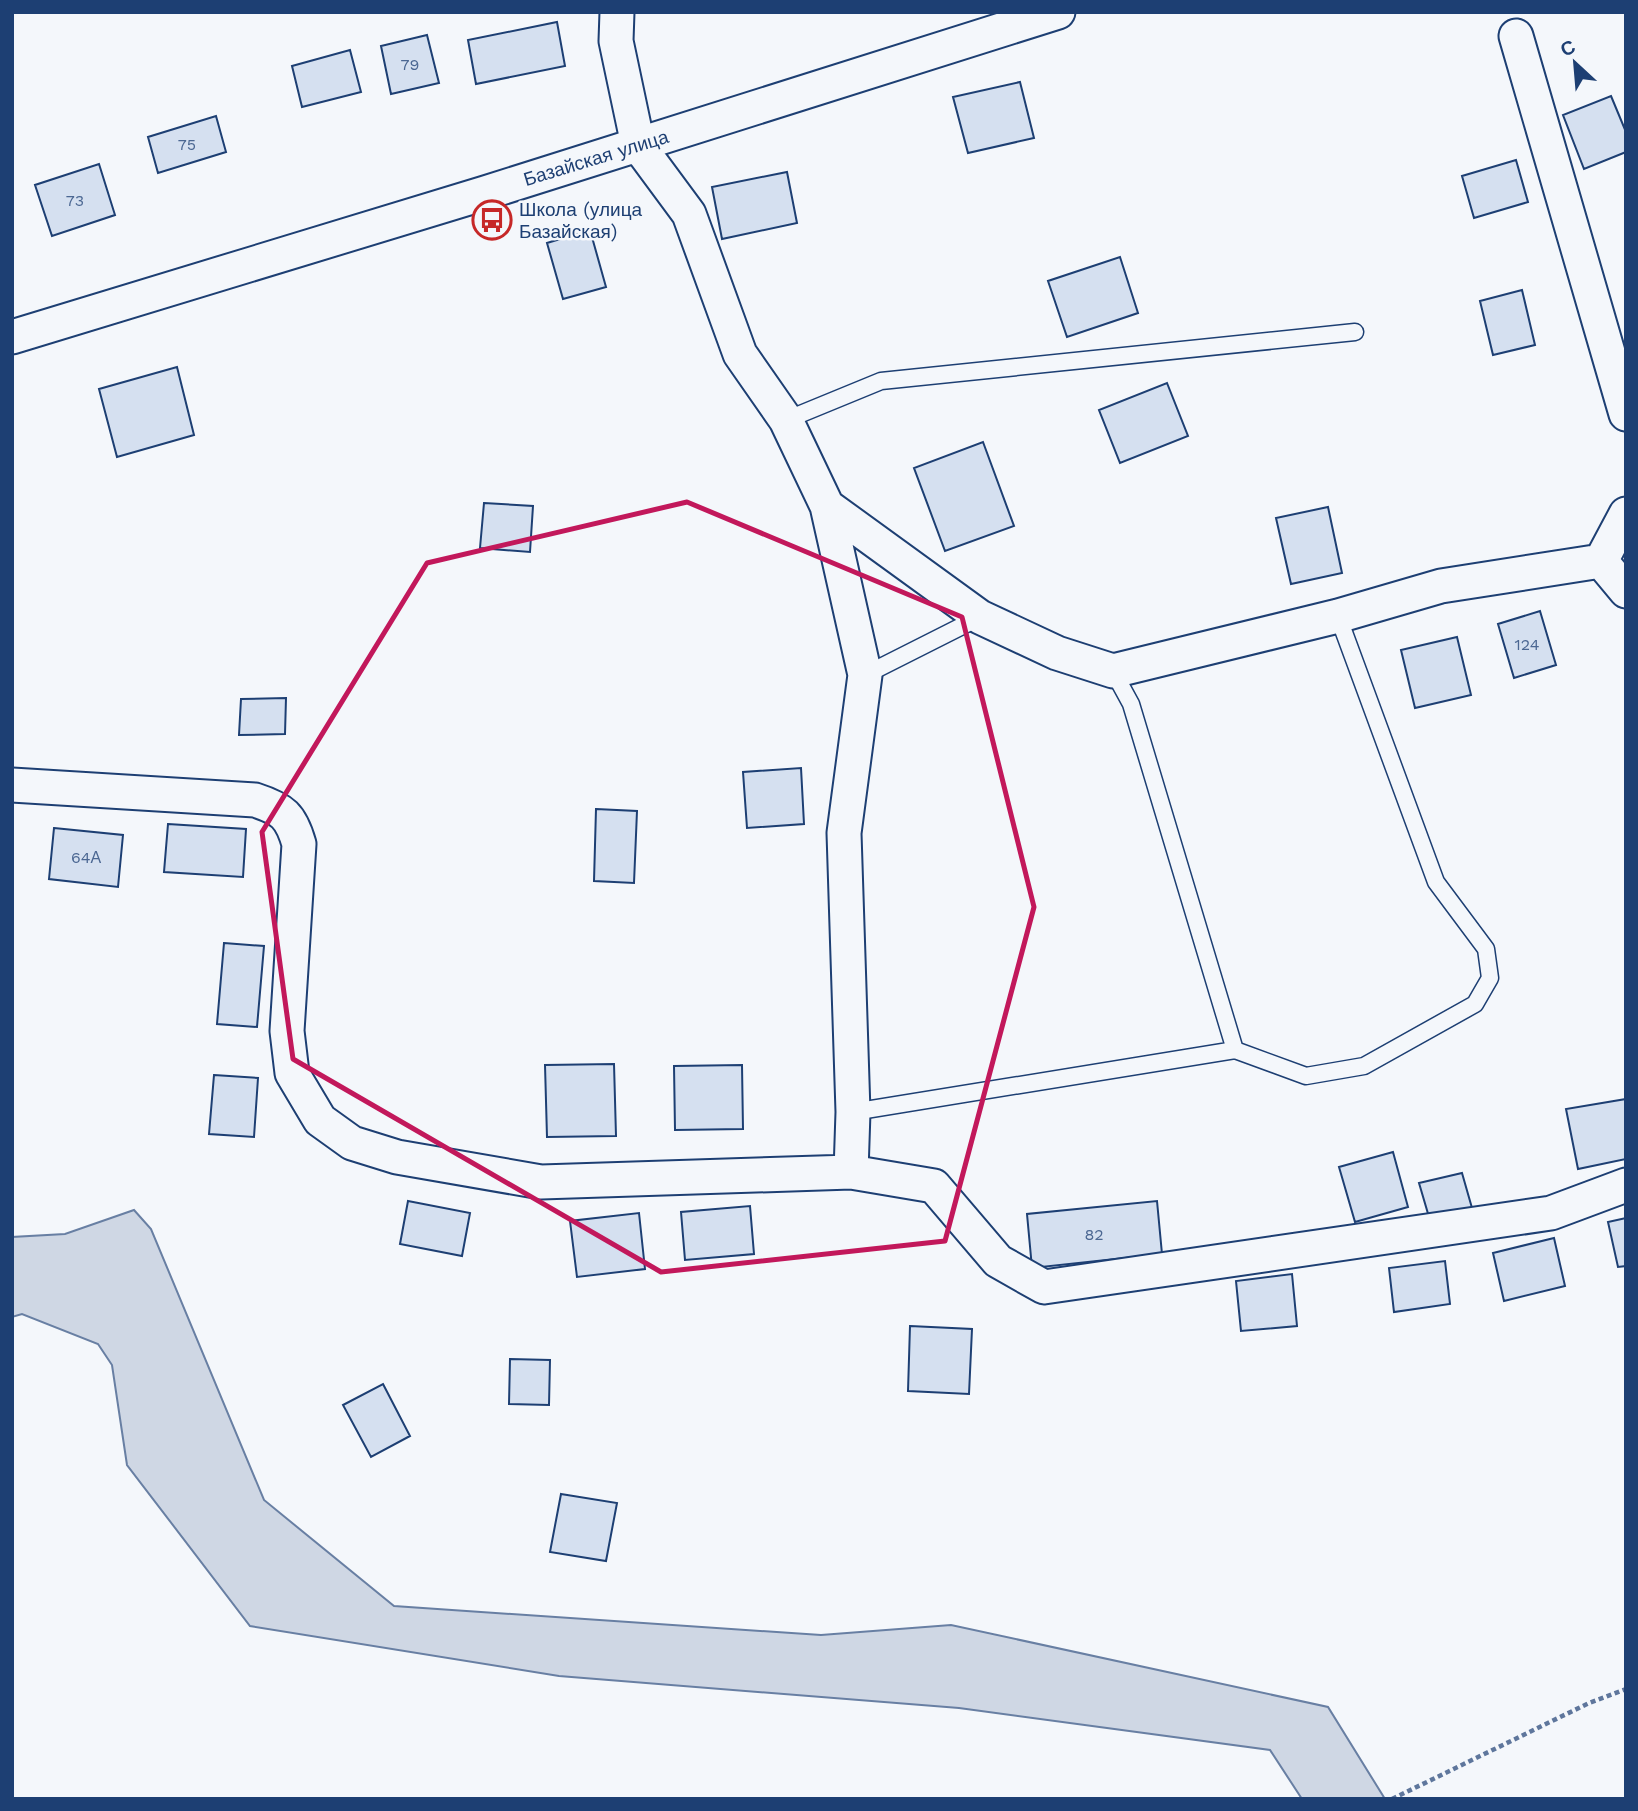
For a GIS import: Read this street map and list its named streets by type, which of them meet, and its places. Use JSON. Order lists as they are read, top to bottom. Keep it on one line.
{"streets":{"street":["Базайская улица"]},"places":{"bus stop":["Школа (улица Базайская)"]},"house_numbers":["79","75","73","124","64А","82"],"north":"top left"}
